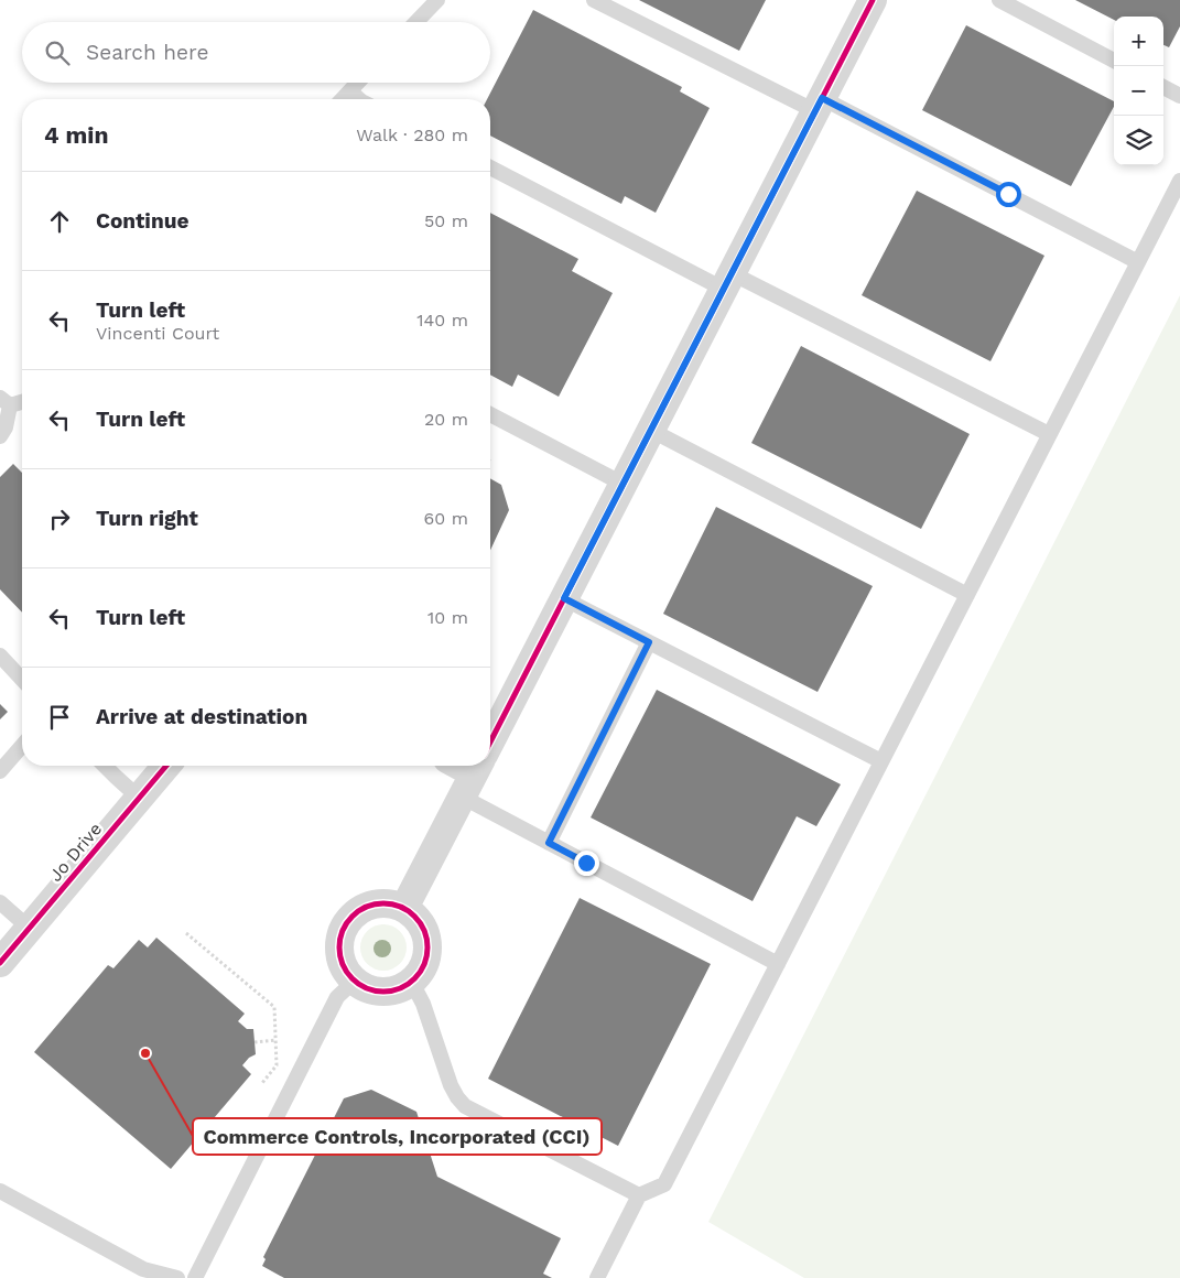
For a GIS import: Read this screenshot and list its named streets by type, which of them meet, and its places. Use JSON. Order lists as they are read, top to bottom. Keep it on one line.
{"streets":{"street":["Jo Drive"]},"places":["Commerce Controls, Incorporated (CCI)"],"page":{"map_buttons":["+","−"],"search":"Search here","heading":["4 min","Walk · 280 m"],"list":[["Continue","50 m"],["Turn left","Vincenti Court","140 m"],["Turn left","20 m"],["Turn right","60 m"],["Turn left","10 m"],"Arrive at destination"]}}
